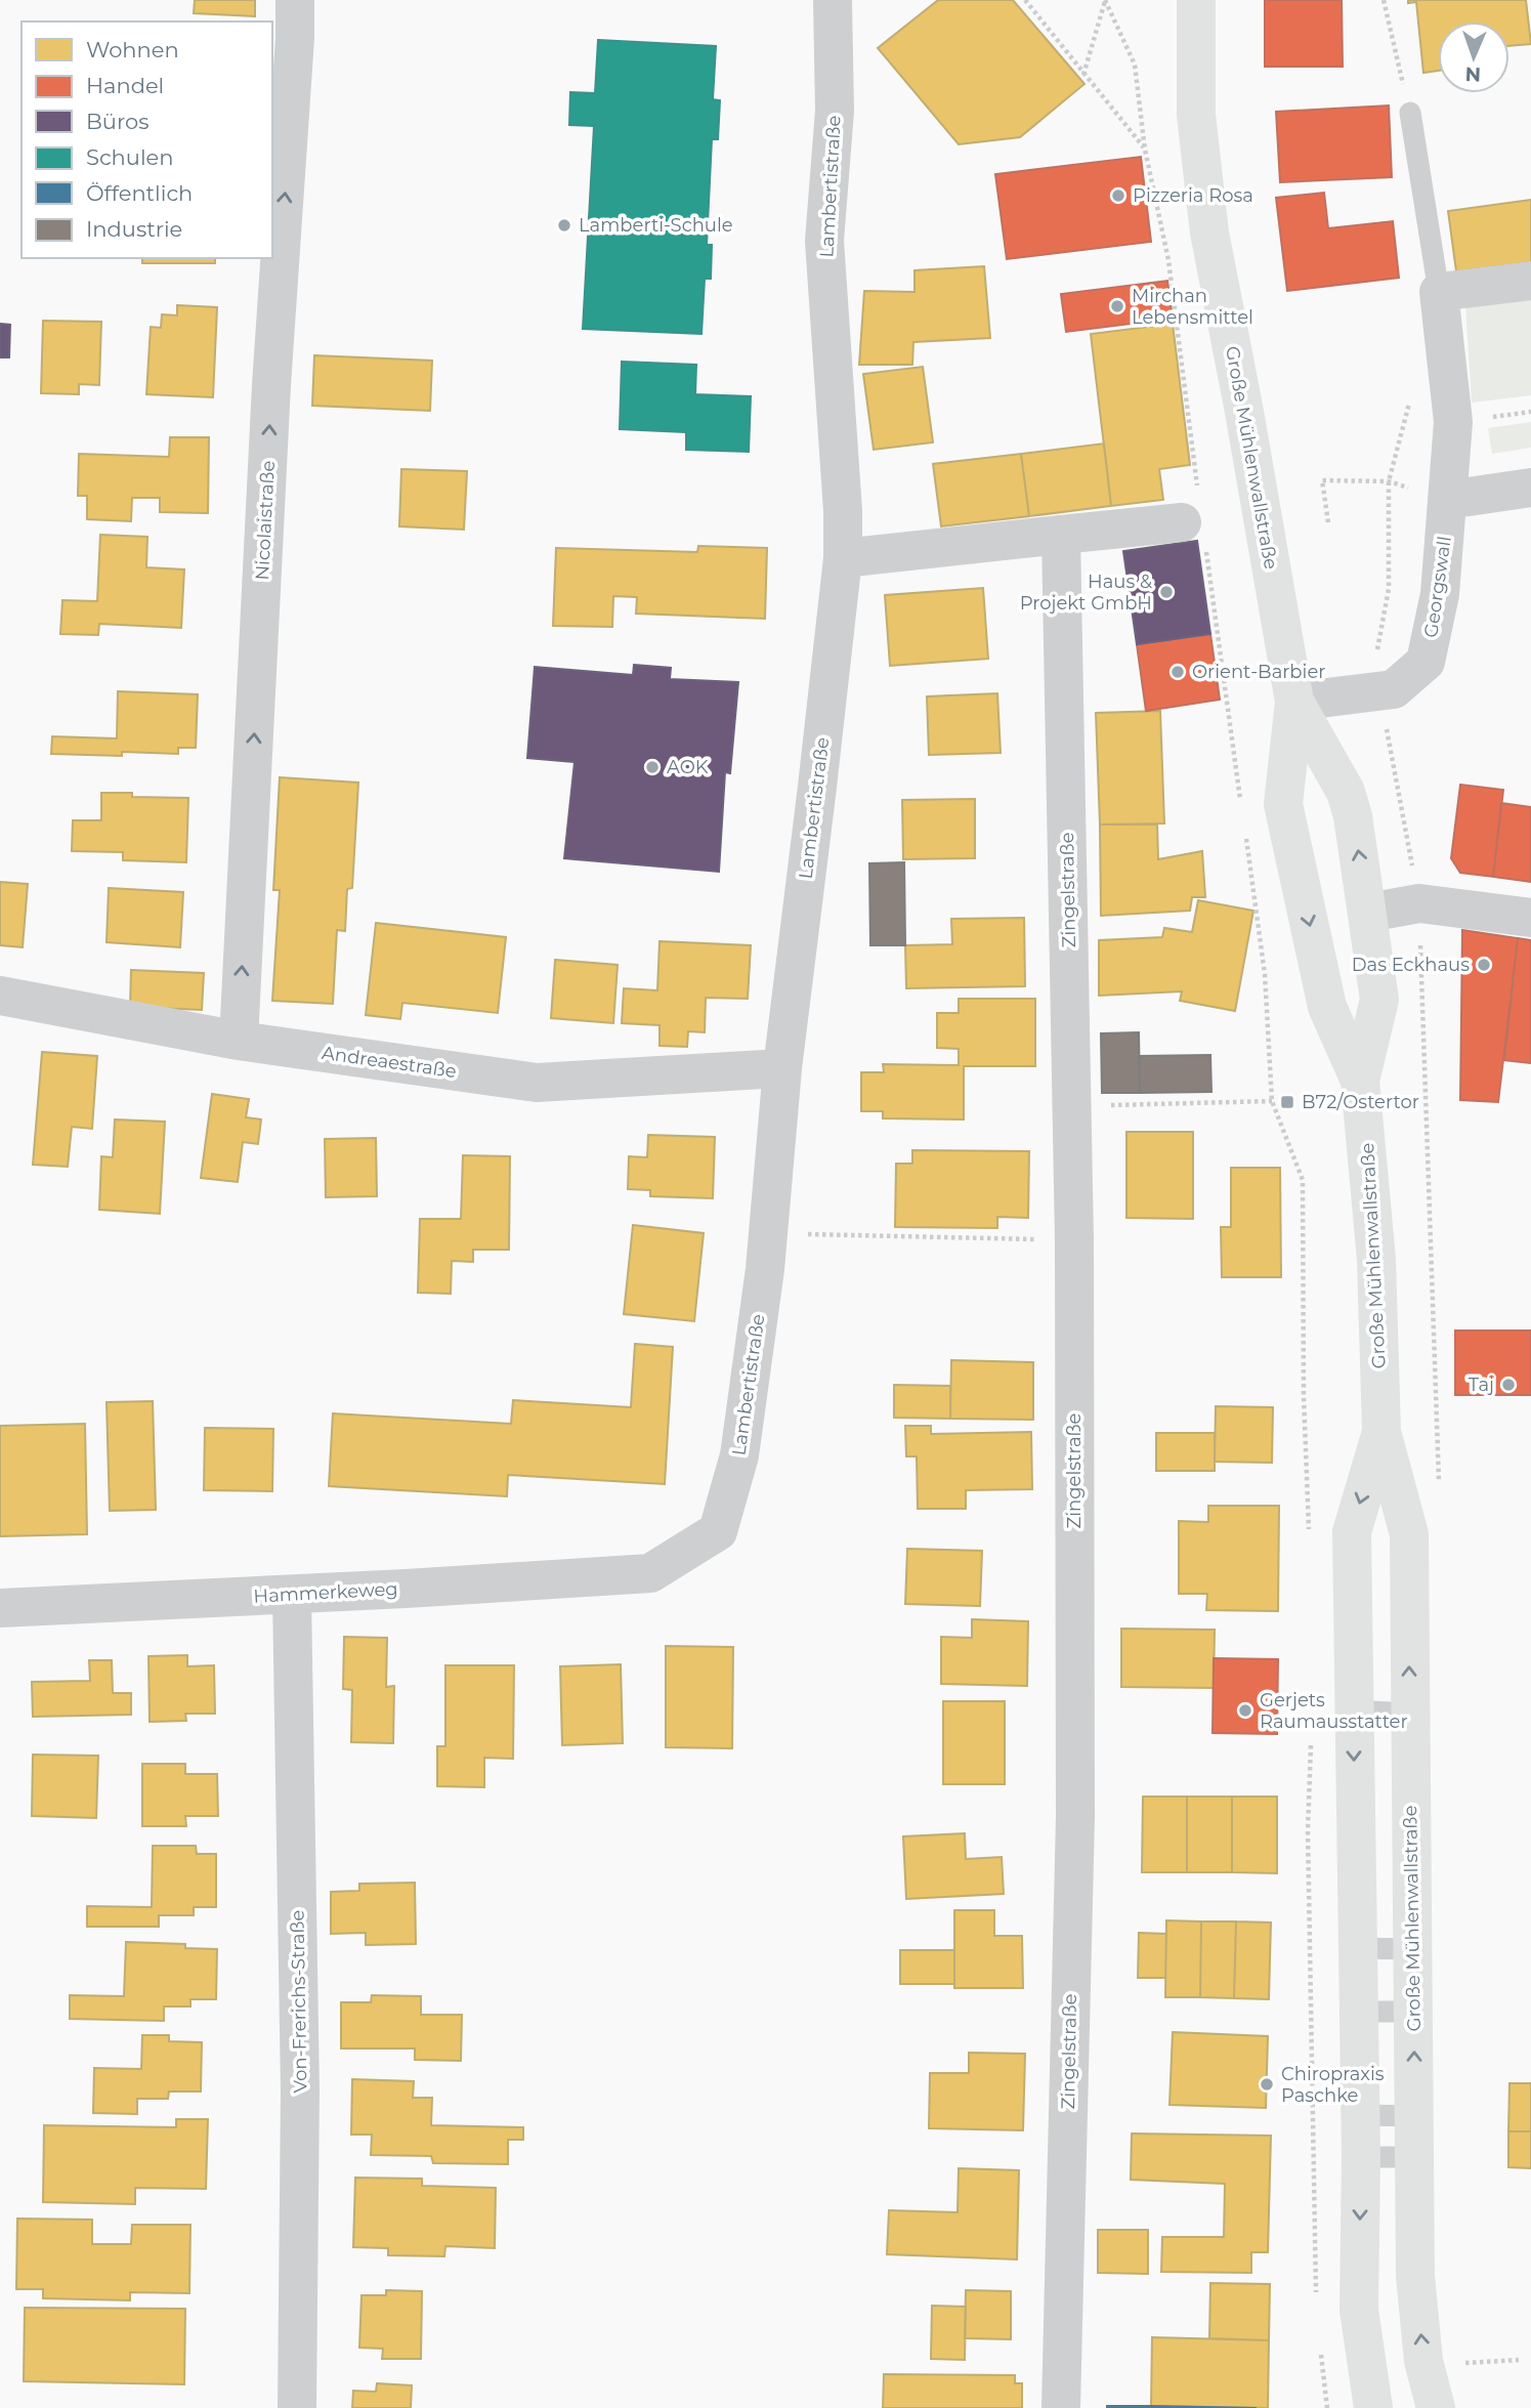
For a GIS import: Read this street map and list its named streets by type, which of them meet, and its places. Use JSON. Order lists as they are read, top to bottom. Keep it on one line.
{"streets":{"main road":["Große Mühlenwallstraße"],"street":["Lambertistraße","Nicolaistraße","Georgswall","Zingelstraße","Andreaestraße","Hammerkeweg","Von-Frerichs-Straße"]},"crossings":[["Lambertistraße","Andreaestraße"],["Lambertistraße","Hammerkeweg"],["Große Mühlenwallstraße","Georgswall"],["Nicolaistraße","Andreaestraße"],["Hammerkeweg","Von-Frerichs-Straße"]],"one_way":["Nicolaistraße"],"places":{"other":["Pizzeria Rosa","Lamberti-Schule","Mirchan Lebensmittel","Haus & Projekt GmbH","Orient-Barbier","AOK","Das Eckhaus","Taj","Gerjets Raumausstatter","Chiropraxis Paschke"],"transit":["B72/Ostertor"]},"legend":["Wohnen","Handel","Büros","Schulen","Öffentlich","Industrie"],"north":"bottom"}
